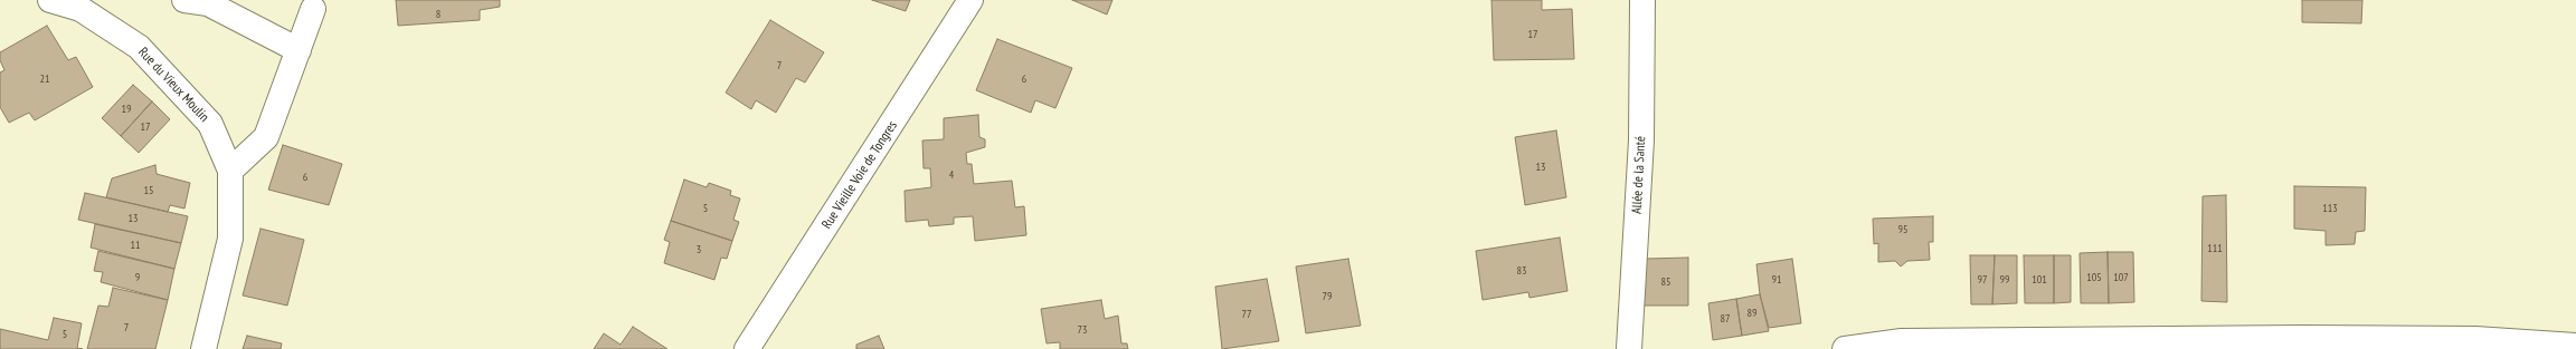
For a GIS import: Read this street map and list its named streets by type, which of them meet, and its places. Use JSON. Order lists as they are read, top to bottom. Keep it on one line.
{"streets":{"street":["Rue du Vieux Moulin","Rue Vieille Voie de Tongres","Allée de la Santé"]},"house_numbers":["8","17","7","21","6","19","17","13","4","6","15","5","113","13","95","11","111","3","83","9","105","107","91","97","99","101","85","79","89","77","87","7","73","5"]}
